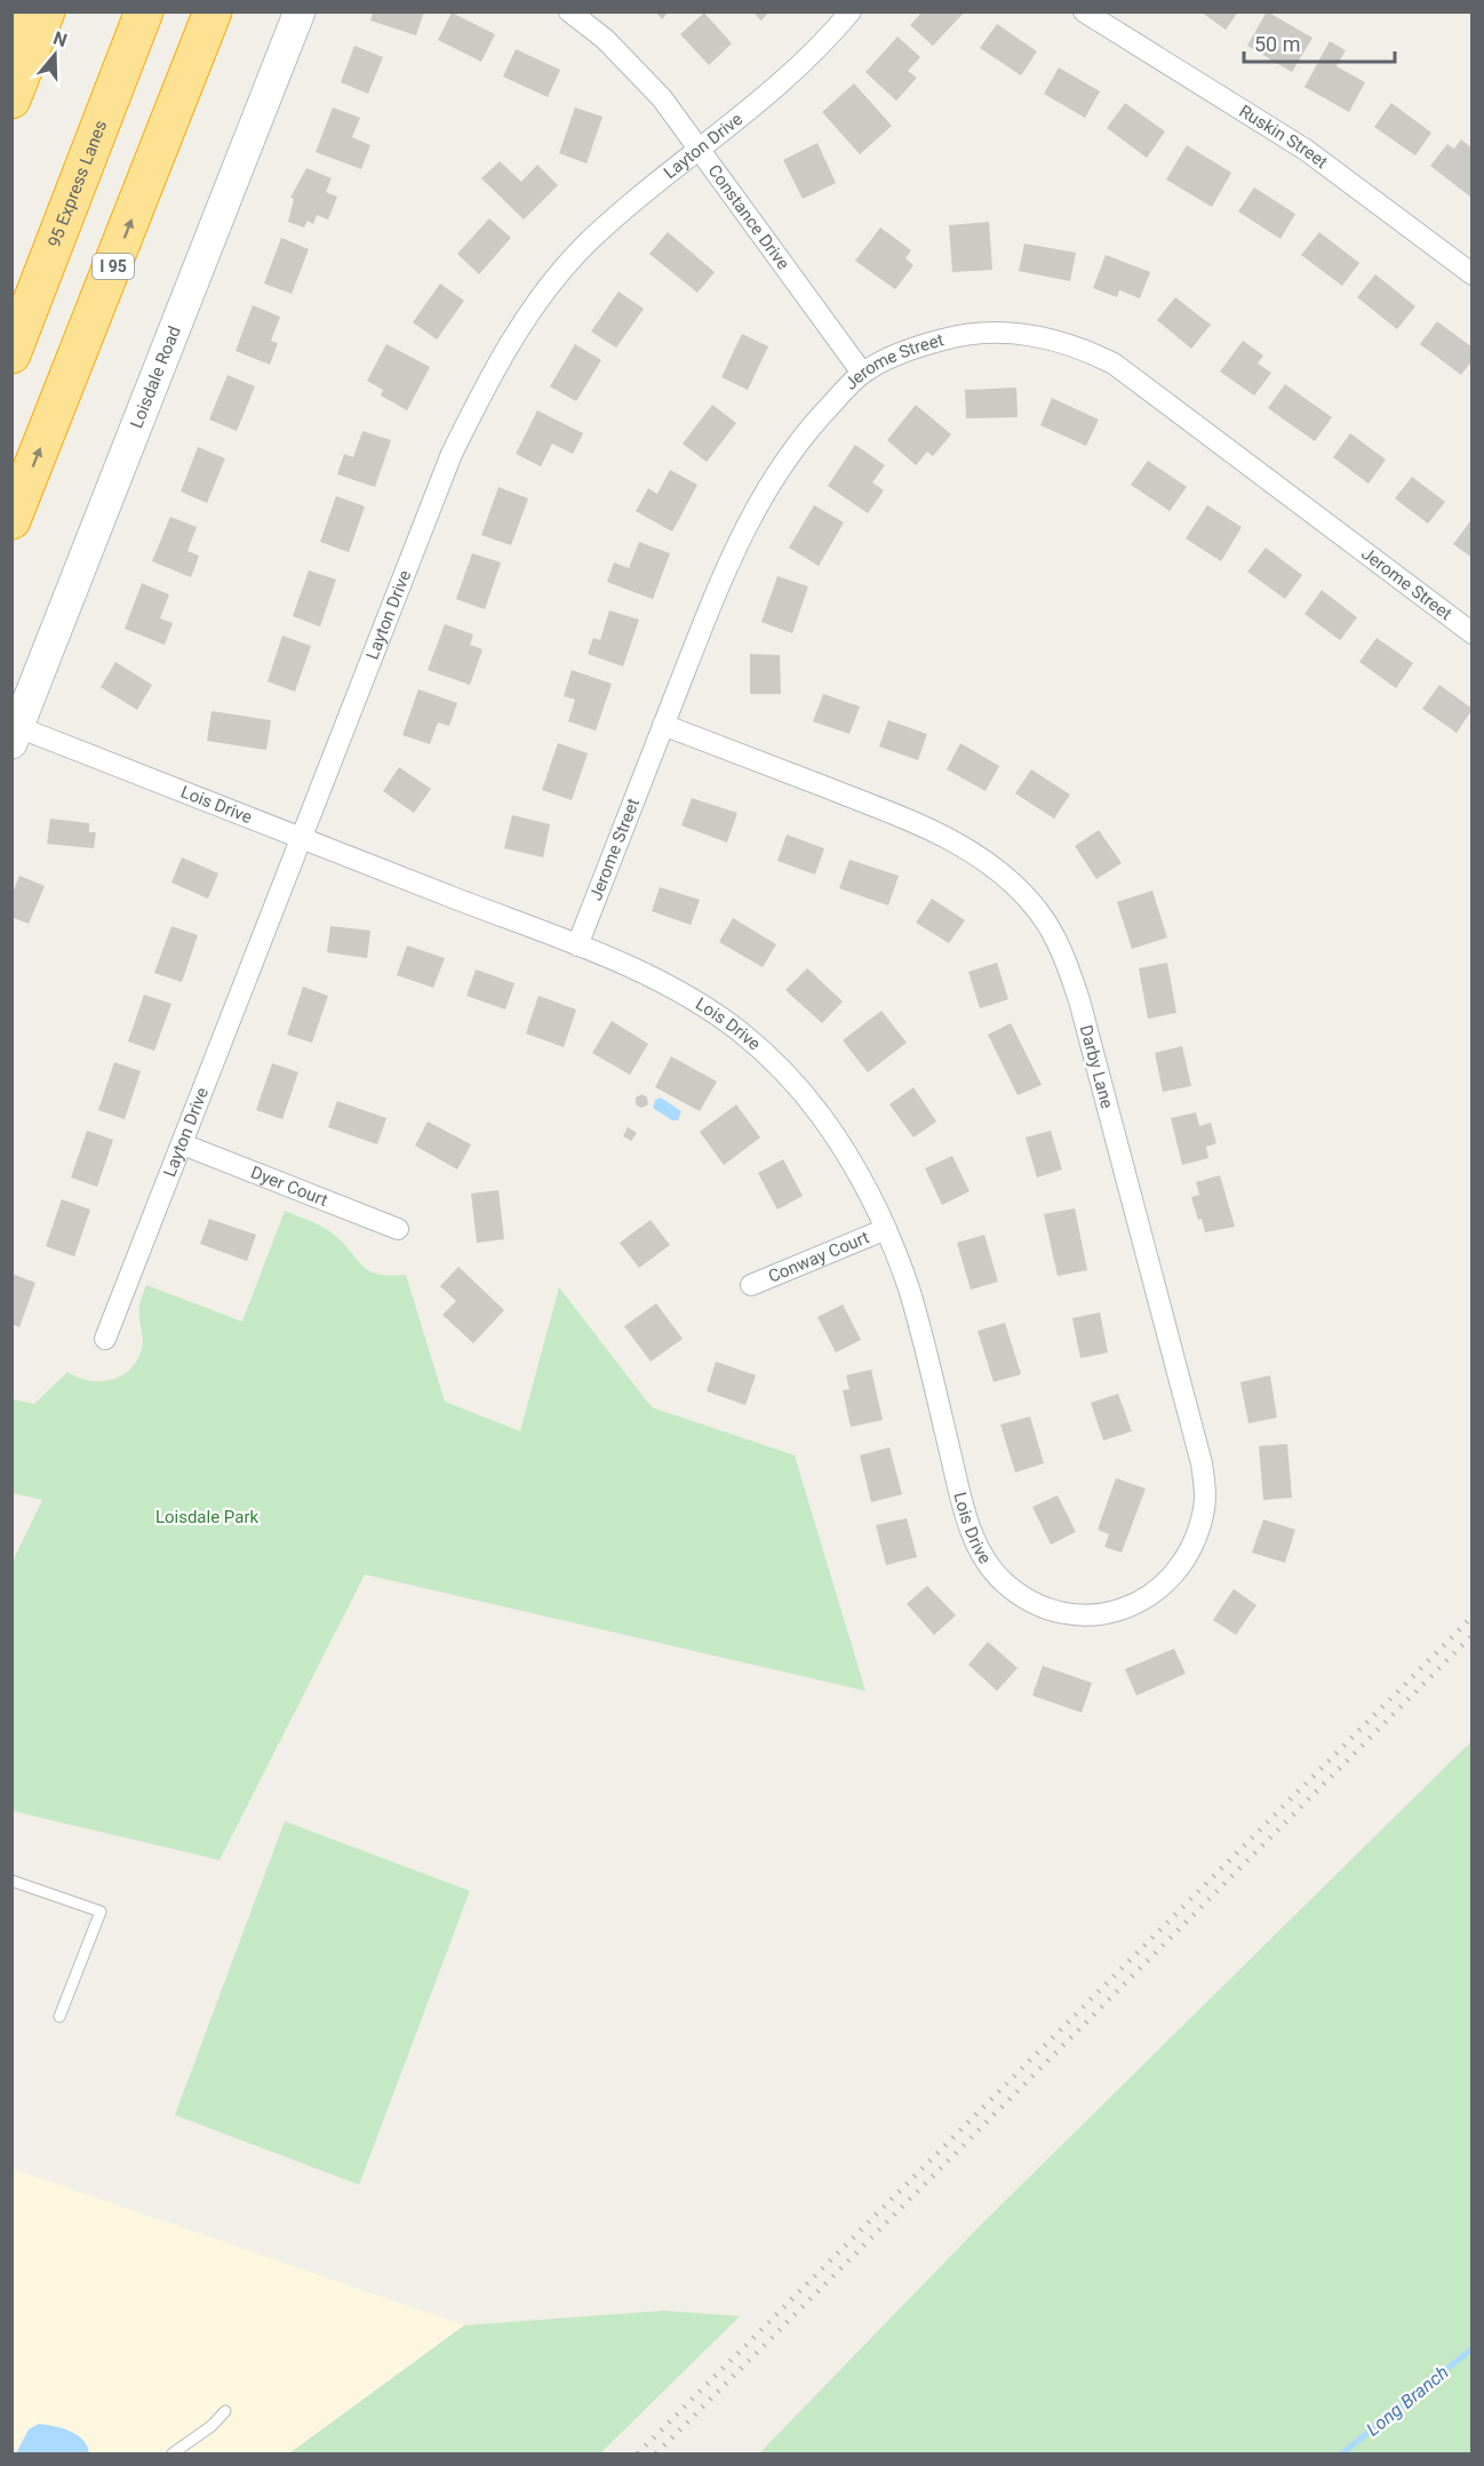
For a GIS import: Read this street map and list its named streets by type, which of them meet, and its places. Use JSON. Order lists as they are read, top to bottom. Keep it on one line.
{"streets":{"highway":["95 Express Lanes","I 95"],"main road":["Loisdale Road"],"street":["Ruskin Street","Layton Drive","Constance Drive","Jerome Street","Lois Drive","Darby Lane","Dyer Court","Conway Court"]},"crossings":[["Layton Drive","Constance Drive"],["Layton Drive","Lois Drive"],["Layton Drive","Dyer Court"],["Constance Drive","Jerome Street"],["Jerome Street","Lois Drive"],["Jerome Street","Darby Lane"],["Loisdale Road","Lois Drive"],["Lois Drive","Darby Lane"],["Lois Drive","Conway Court"]],"water":["Long Branch"],"parks":["Loisdale Park"],"scale_bar":"50 m","north":"top"}
